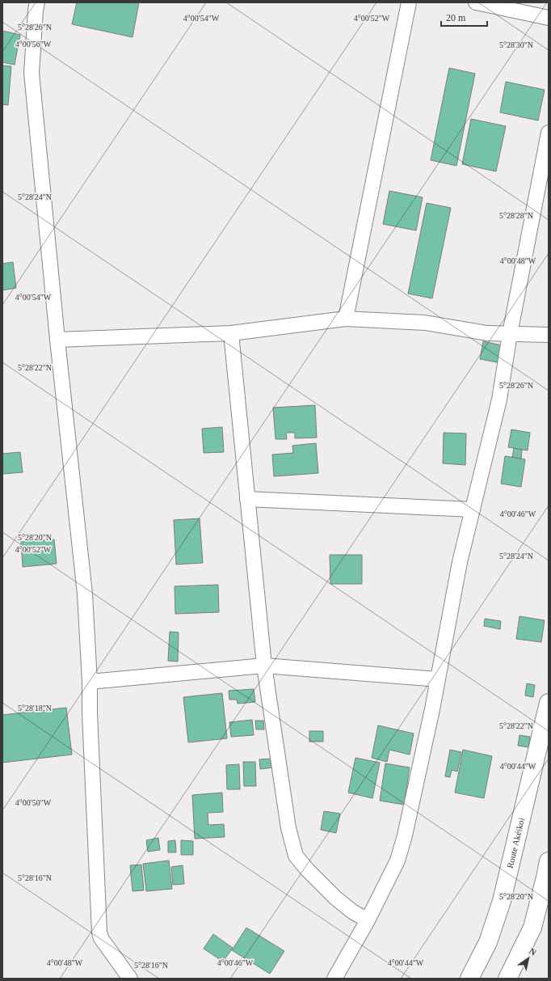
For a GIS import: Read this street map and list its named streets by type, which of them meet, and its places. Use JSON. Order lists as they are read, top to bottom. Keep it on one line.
{"streets":{"street":["Route Akéikoi"]},"scale_bar":"20 m","north":"top right","coordinates":["4°00'54\"W","4°00'52\"W","5°28'26\"N","4°00'56\"W","5°28'30\"N","5°28'24\"N","5°28'28\"N","4°00'48\"W","5°28'22\"N","4°00'46\"W","5°28'20\"N","5°28'18\"N","4°00'44\"W","4°00'50\"W","5°28'16\"N"]}
